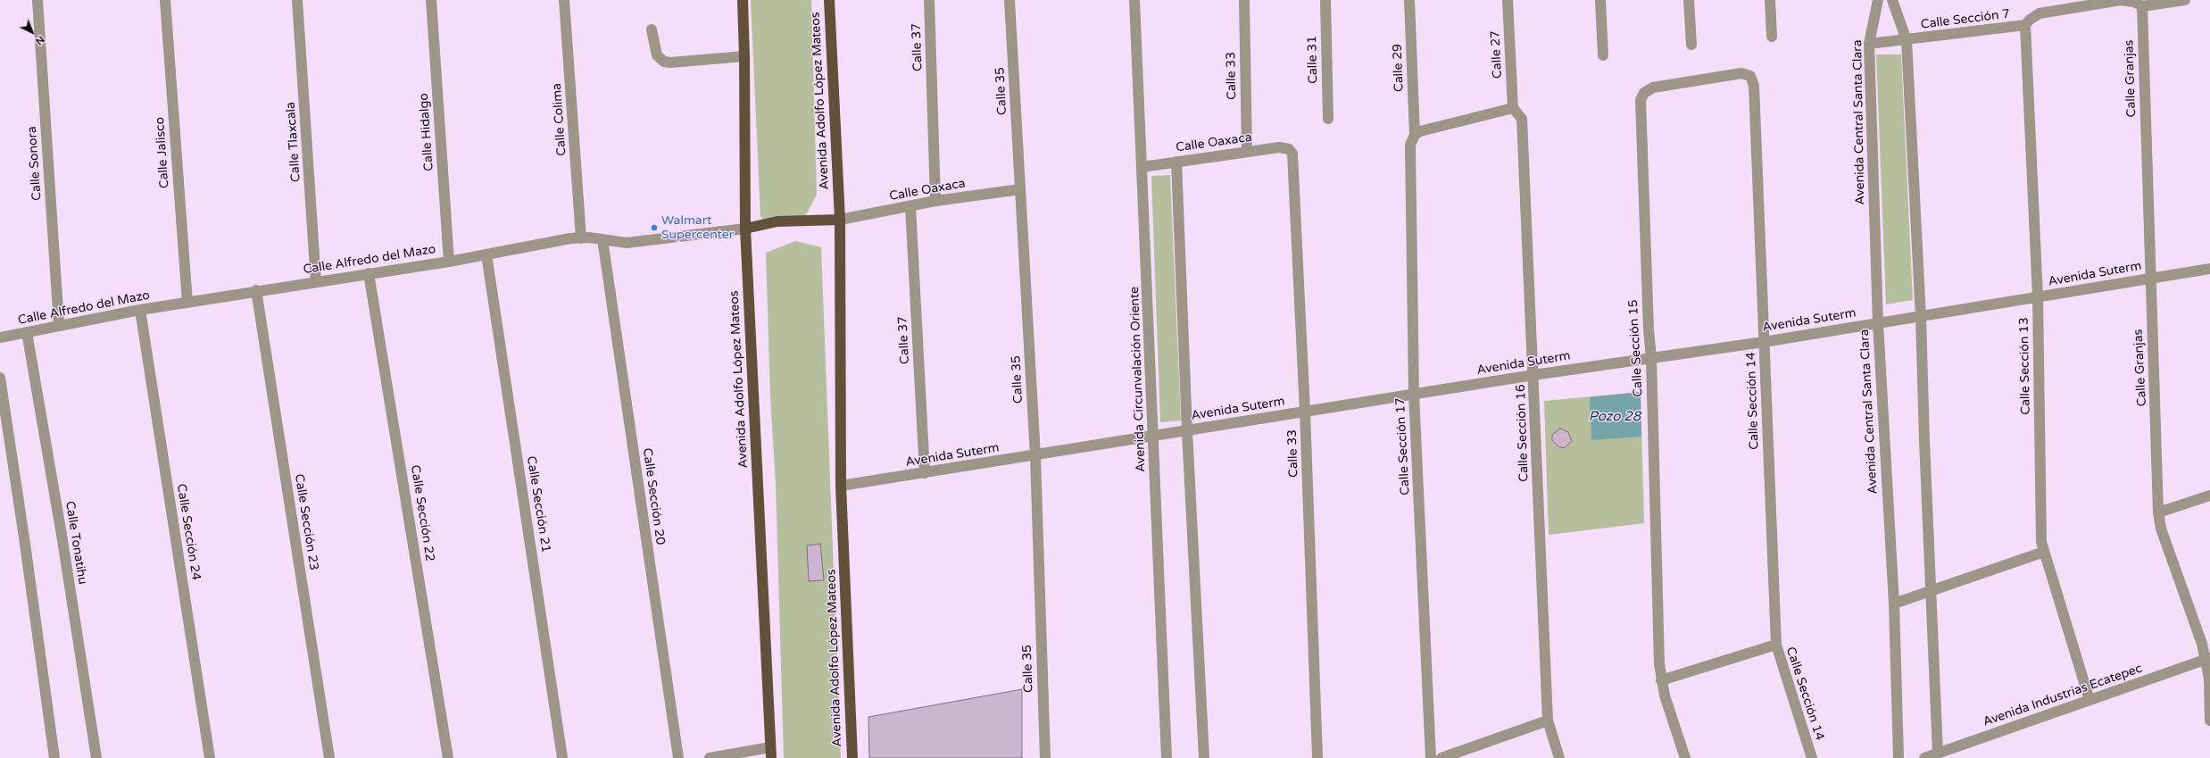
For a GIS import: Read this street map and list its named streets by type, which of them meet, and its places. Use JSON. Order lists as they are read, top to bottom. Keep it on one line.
{"streets":{"main road":["Avenida Adolfo López Mateos"],"street":["Calle Sección 7","Calle 37","Calle 27","Calle 31","Calle 29","Calle 33","Calle Granjas","Calle 35","Calle Colima","Avenida Central Santa Clara","Calle Hidalgo","Calle Tlaxcala","Calle Oaxaca","Calle Jalisco","Calle Sonora","Calle Alfredo del Mazo","Avenida Suterm","Calle Sección 15","Calle Sección 13","Avenida Circunvalación Oriente","Calle Sección 14","Calle Sección 16","Calle Sección 17","Calle Sección 20","Calle Sección 21","Calle Sección 22","Calle Sección 23","Calle Sección 24","Calle Tonatihu","Avenida Industrias Ecatepec"]},"crossings":[["Calle Sección 7","Calle Granjas"],["Calle Sección 7","Avenida Central Santa Clara"],["Calle Sección 7","Calle Sección 13"],["Calle 37","Calle Oaxaca"],["Calle 37","Avenida Suterm"],["Calle 27","Calle Sección 16"],["Calle 29","Calle Sección 17"],["Calle 33","Calle Oaxaca"],["Calle 33","Avenida Suterm"],["Calle Granjas","Avenida Suterm"],["Calle Granjas","Avenida Industrias Ecatepec"],["Calle 35","Calle Oaxaca"],["Calle 35","Avenida Suterm"],["Avenida Adolfo López Mateos","Calle Oaxaca"],["Avenida Adolfo López Mateos","Calle Alfredo del Mazo"],["Avenida Adolfo López Mateos","Avenida Suterm"],["Calle Colima","Calle Alfredo del Mazo"],["Avenida Central Santa Clara","Avenida Suterm"],["Calle Hidalgo","Calle Alfredo del Mazo"],["Calle Tlaxcala","Calle Alfredo del Mazo"],["Calle Oaxaca","Avenida Circunvalación Oriente"],["Calle Jalisco","Calle Alfredo del Mazo"],["Calle Sonora","Calle Alfredo del Mazo"],["Calle Alfredo del Mazo","Calle Sección 20"],["Calle Alfredo del Mazo","Calle Sección 21"],["Calle Alfredo del Mazo","Calle Sección 22"],["Calle Alfredo del Mazo","Calle Sección 23"],["Calle Alfredo del Mazo","Calle Sección 24"],["Calle Alfredo del Mazo","Calle Tonatihu"],["Avenida Suterm","Calle Sección 15"],["Avenida Suterm","Calle Sección 13"],["Avenida Suterm","Avenida Circunvalación Oriente"],["Avenida Suterm","Calle Sección 14"],["Avenida Suterm","Calle Sección 16"],["Avenida Suterm","Calle Sección 17"],["Calle Sección 15","Calle Sección 14"],["Calle Sección 13","Avenida Industrias Ecatepec"]],"water":["Pozo 28"],"places":["Walmart Supercenter"],"north":"bottom right"}
